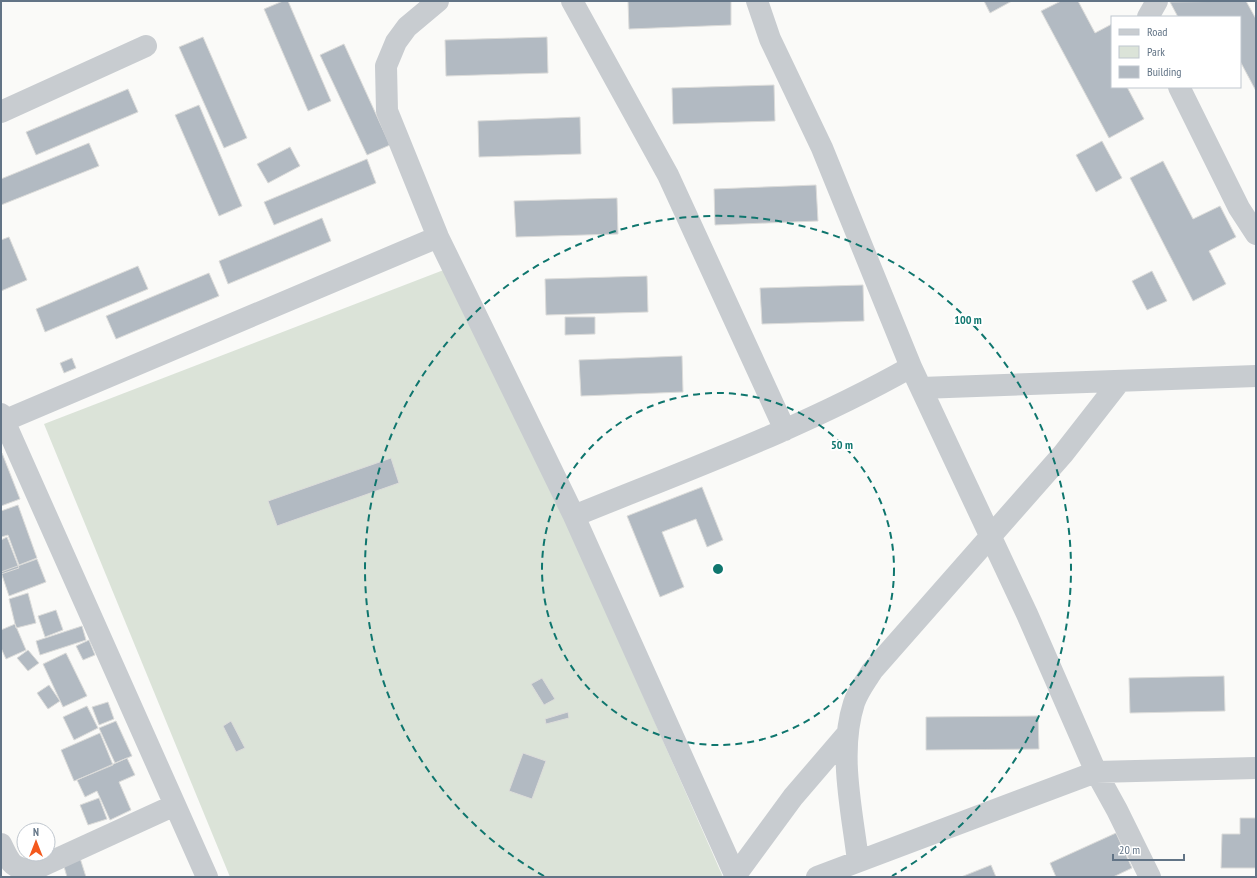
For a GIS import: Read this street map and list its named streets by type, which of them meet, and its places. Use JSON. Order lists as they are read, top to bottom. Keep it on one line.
{"legend":["Road","Park","Building"],"scale_bar":"20 m","north":"top","rings":["100 m","50 m"]}
